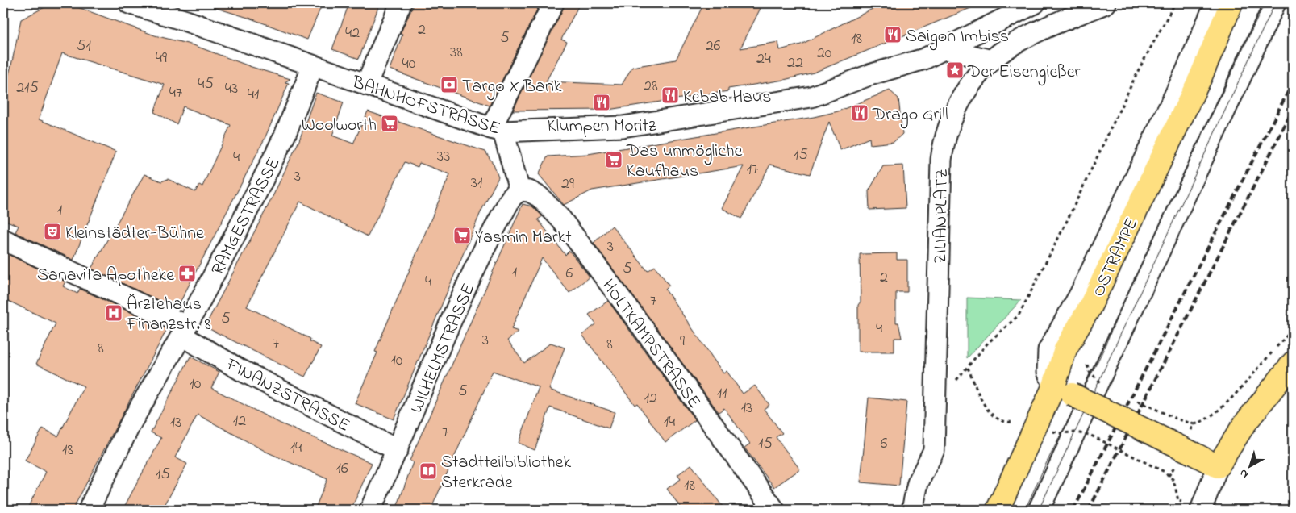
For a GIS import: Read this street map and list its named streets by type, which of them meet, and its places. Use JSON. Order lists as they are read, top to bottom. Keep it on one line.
{"streets":{"main road":["OSTRAMPE"],"street":["BAHNHOFSTRASSE","RAMGESTRASSE","ZILIANPLATZ","HOLTKAMPSTRASSE","WILHELMSTRASSE","FINANZSTRASSE"]},"crossings":[["BAHNHOFSTRASSE","RAMGESTRASSE"],["RAMGESTRASSE","FINANZSTRASSE"],["HOLTKAMPSTRASSE","WILHELMSTRASSE"],["WILHELMSTRASSE","FINANZSTRASSE"]],"places":{"restaurant":["Saigon Imbiss","Kebab Haus","Klumpen Moritz","Drago Grill"],"place":["Der Eisengießer"],"bank":["Targo X Bank"],"supermarket":["Woolworth","Das unmögliche Kaufhaus","Yasmin Markt"],"theatre":["Kleinstädter-Bühne"],"pharmacy":["Sanavita Apotheke"],"hospital":["Ärztehaus Finanzstr. 8"],"library":["Stadtteilbibliothek Sterkrade"]},"house_numbers":["2","42","5","18","51","26","38","20","49","24","22","40","45","28","215","43","47","41","15","33","4","17","3","31","29","1","3","5","1","6","2","4","7","5","4","3","9","7","8","8","10","10","5","11","12","13","12","14","13","7","15","6","14","18","16","15","18"],"north":"bottom left"}
